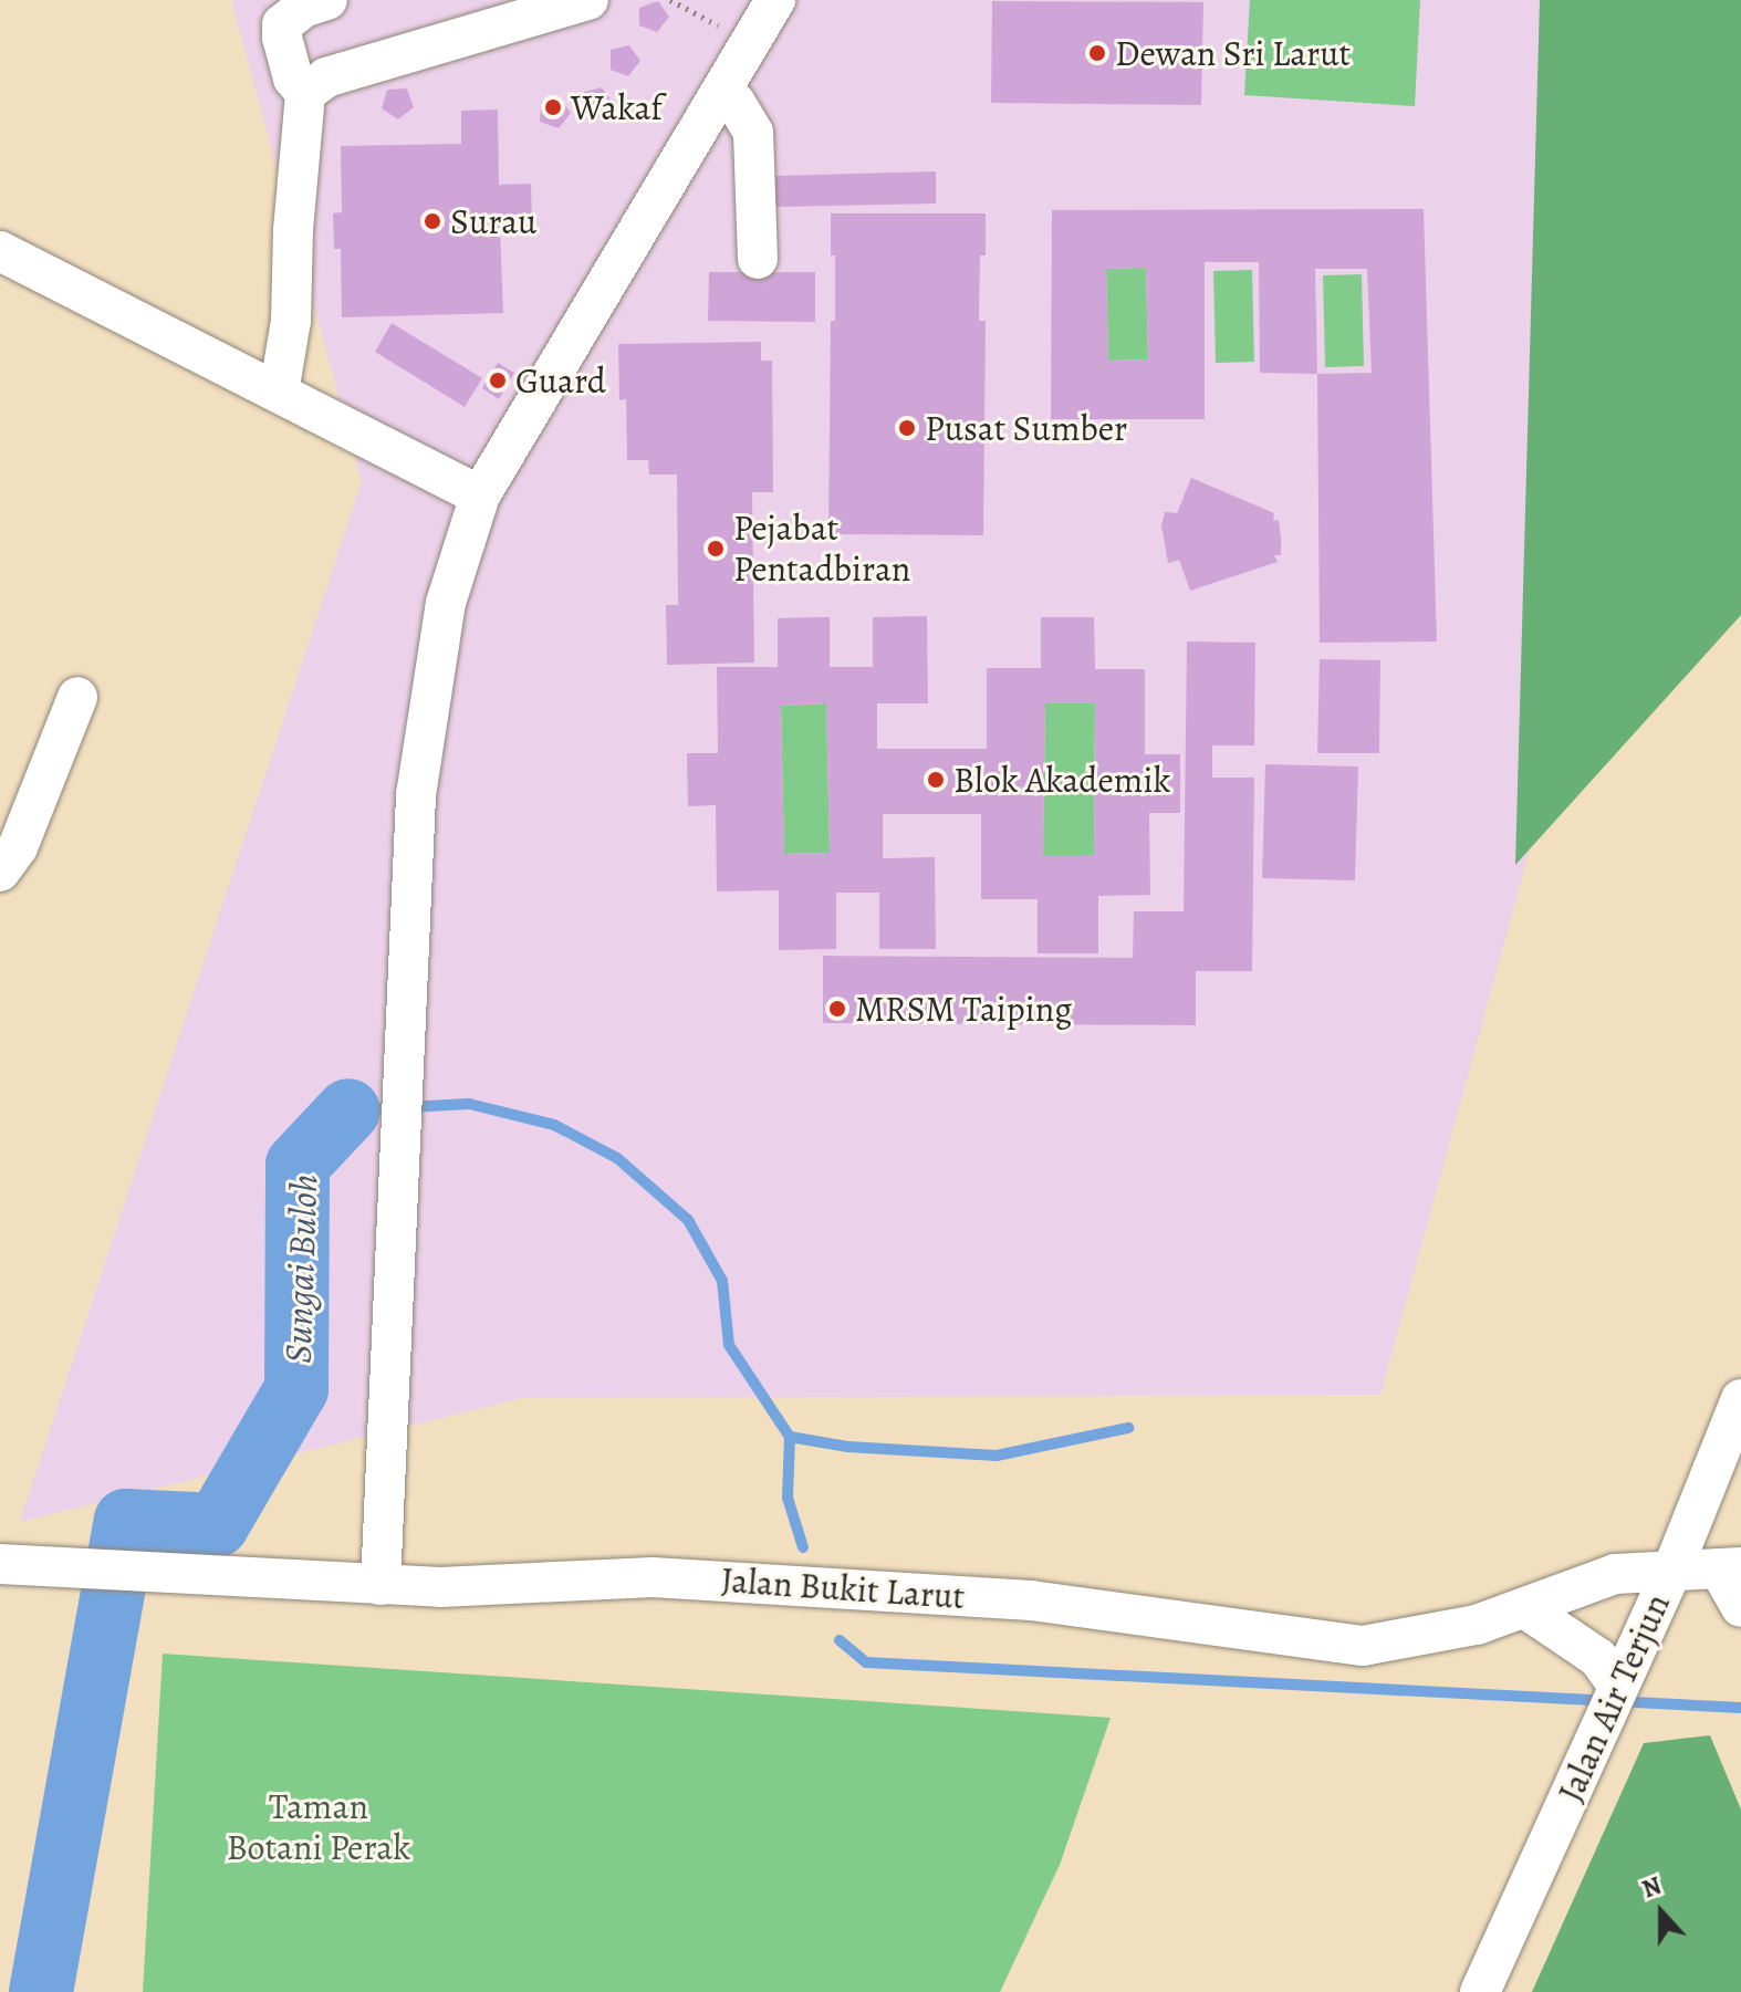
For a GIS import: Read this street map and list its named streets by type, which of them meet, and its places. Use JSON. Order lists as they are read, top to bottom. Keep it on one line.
{"streets":{"street":["Jalan Bukit Larut","Jalan Air Terjun"]},"crossings":[["Jalan Bukit Larut","Jalan Air Terjun"]],"water":["Sungai Buloh"],"parks":["Taman Botani Perak"],"places":["Dewan Sri Larut","Wakaf","Surau","Guard","Pusat Sumber","Pejabat Pentadbiran","Blok Akademik","MRSM Taiping"],"north":"top"}
